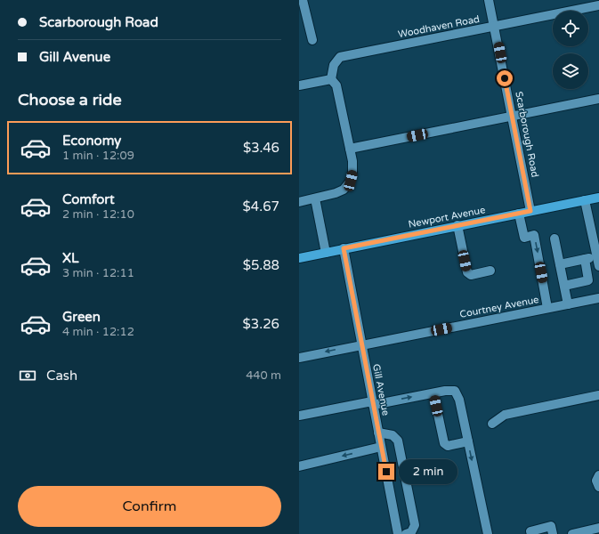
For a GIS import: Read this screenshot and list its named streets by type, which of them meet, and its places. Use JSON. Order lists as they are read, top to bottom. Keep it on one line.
{"streets":{"main road":["Newport Avenue"],"street":["Woodhaven Road","Scarborough Road","Courtney Avenue","Gill Avenue"]},"crossings":[["Woodhaven Road","Scarborough Road"],["Scarborough Road","Newport Avenue"],["Newport Avenue","Gill Avenue"],["Courtney Avenue","Gill Avenue"]],"page":{"banner":["Scarborough Road","Gill Avenue"],"heading":"Choose a ride","list":[{"name":"Economy","note":"1 min · 12:09","value":"$3.46"},{"name":"Comfort","note":"2 min · 12:10","value":"$4.67"},{"name":"XL","note":"3 min · 12:11","value":"$5.88"},{"name":"Green","note":"4 min · 12:12","value":"$3.26"}],"pay":["Cash","440 m"],"bubble":"2 min","buttons":"Confirm"}}
